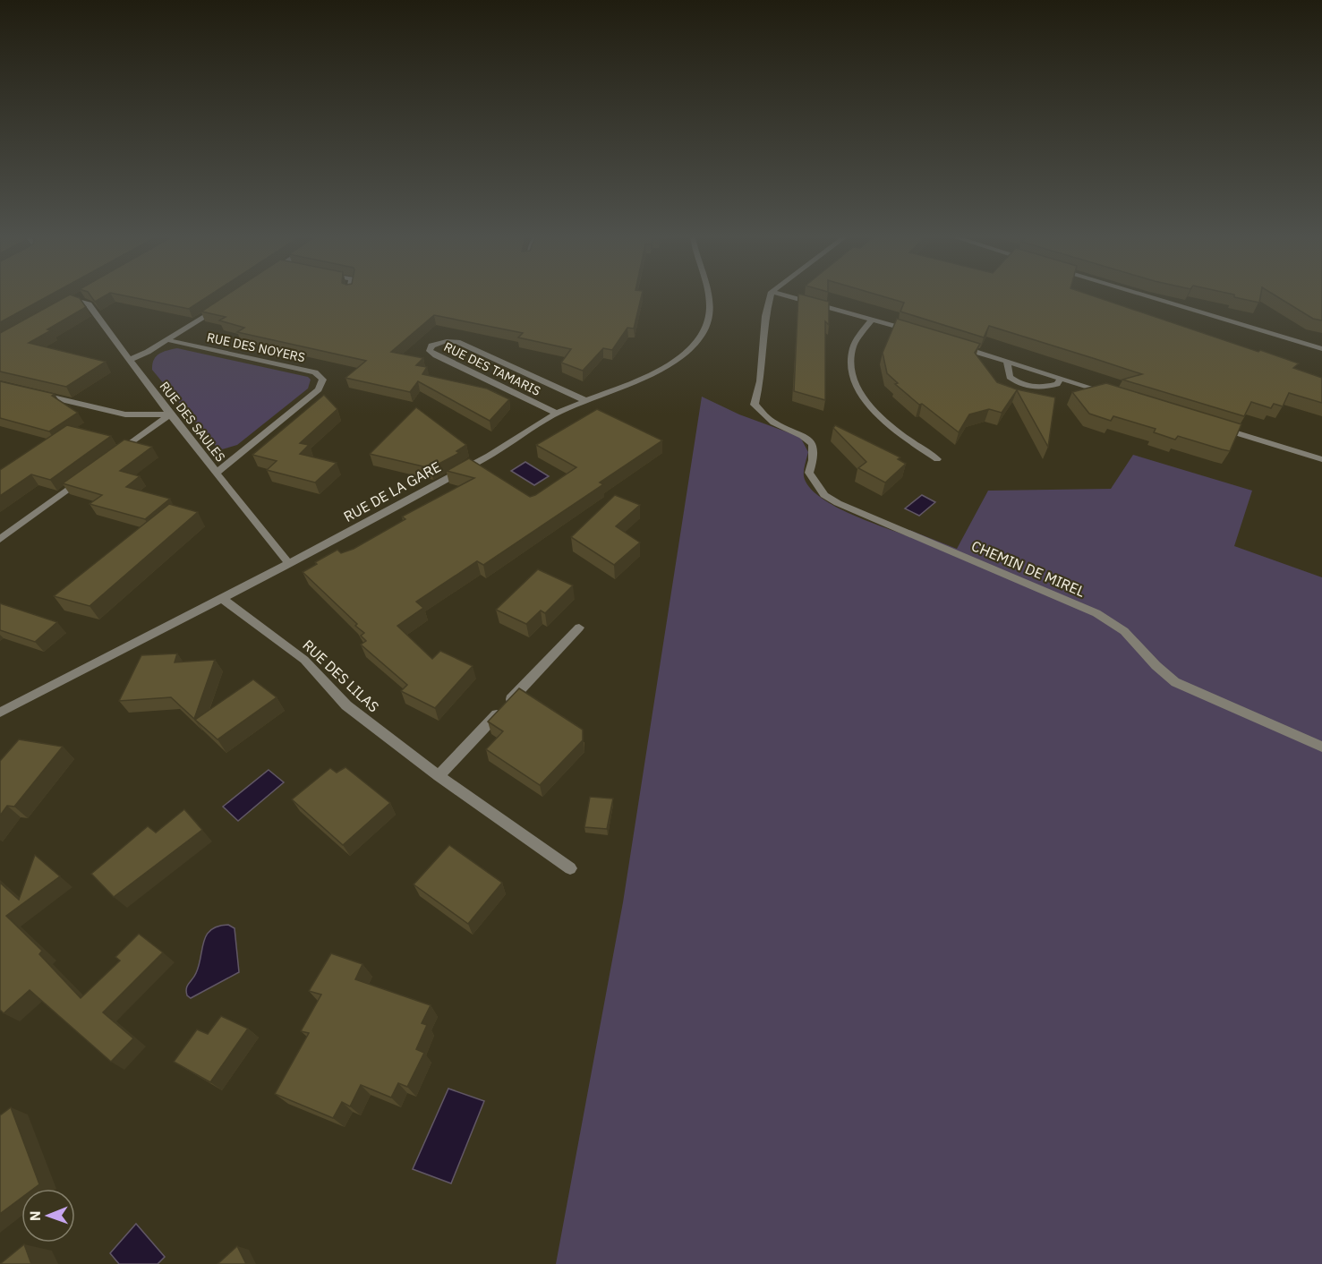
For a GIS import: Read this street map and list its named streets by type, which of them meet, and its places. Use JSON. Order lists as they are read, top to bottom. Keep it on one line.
{"streets":{"street":["RUE DES NOYERS","RUE DES TAMARIS","RUE DES SAULES","RUE DE LA GARE","CHEMIN DE MIREL","RUE DES LILAS"]},"crossings":[["RUE DES NOYERS","RUE DES SAULES"],["RUE DES TAMARIS","RUE DE LA GARE"],["RUE DES SAULES","RUE DE LA GARE"],["RUE DE LA GARE","RUE DES LILAS"]],"north":"left"}
